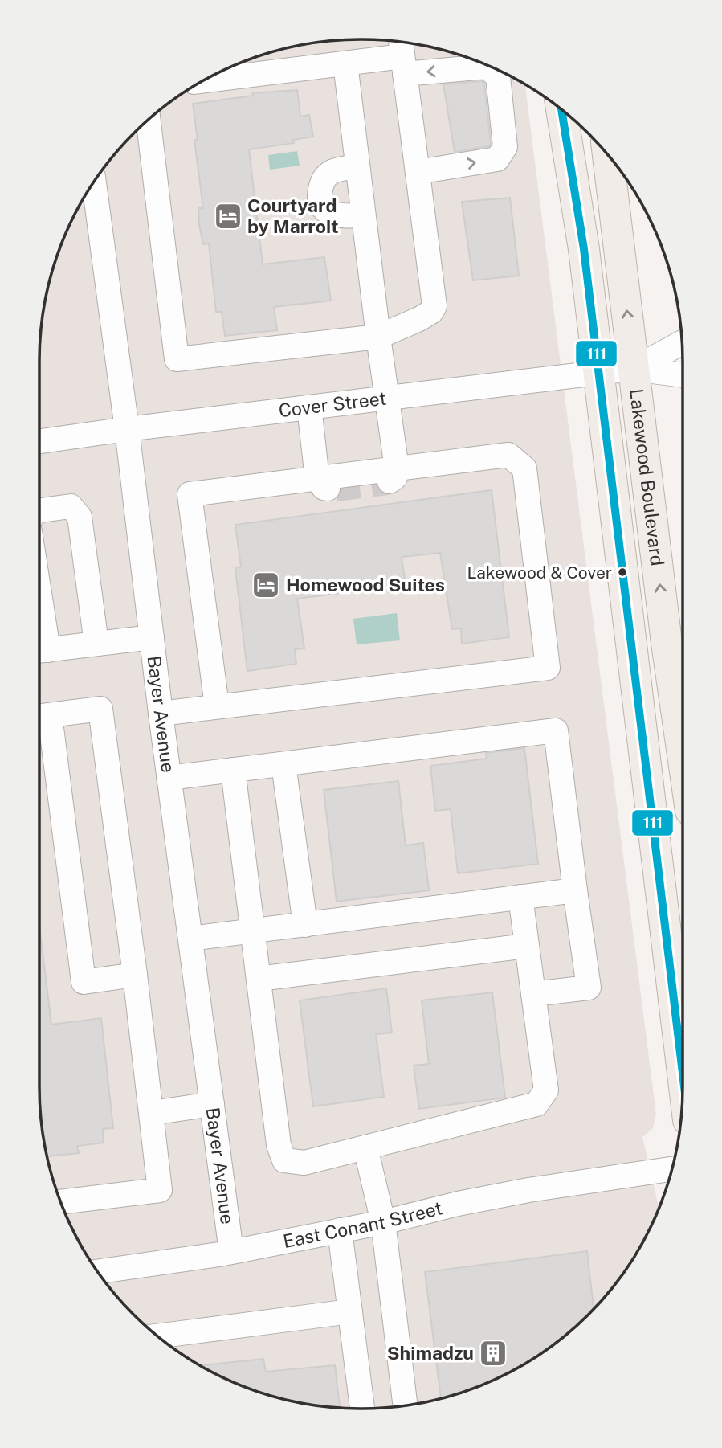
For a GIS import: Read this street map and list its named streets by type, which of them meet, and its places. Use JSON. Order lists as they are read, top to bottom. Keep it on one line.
{"streets":{"main road":["Lakewood Boulevard"],"street":["Cover Street","Bayer Avenue","East Conant Street"]},"crossings":[["Cover Street","Lakewood Boulevard"],["Cover Street","Bayer Avenue"],["Bayer Avenue","East Conant Street"]],"places":{"hotel":["Courtyard by Marroit","Homewood Suites"],"other":["Lakewood & Cover"],"building":["Shimadzu"]},"lines":["transit line 111"]}
